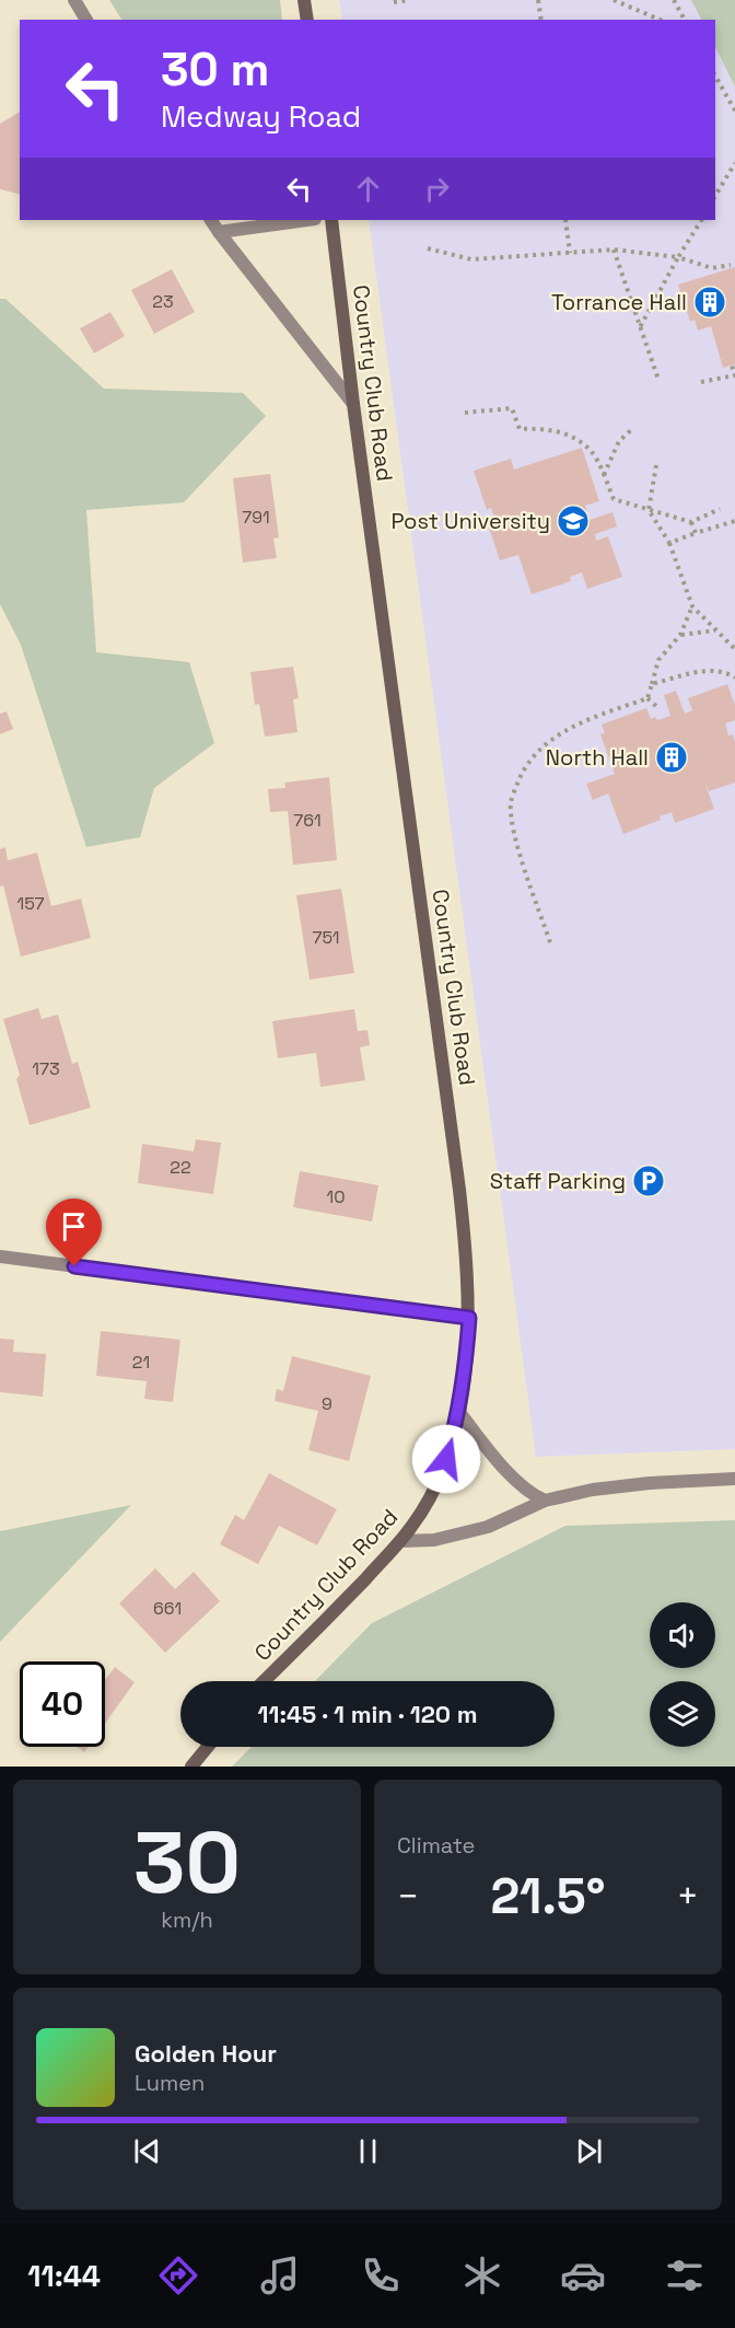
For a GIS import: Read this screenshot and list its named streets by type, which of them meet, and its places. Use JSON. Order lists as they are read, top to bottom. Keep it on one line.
{"streets":{"street":["Country Club Road"]},"places":{"building":["Torrance Hall","North Hall"],"school or university":["Post University"],"parking":["Staff Parking"]},"house_numbers":["23","791","761","157","751","173","22","10","21","9","661"],"page":{"turn":["30 m","Medway Road"],"limit":"40","trip":"11:45 · 1 min · 120 m","tile":[["30","km/h"],"Climate"],"heat":["−","21.5°","+"],"song":["Golden Hour","Lumen"],"tabs":"11:44"}}
